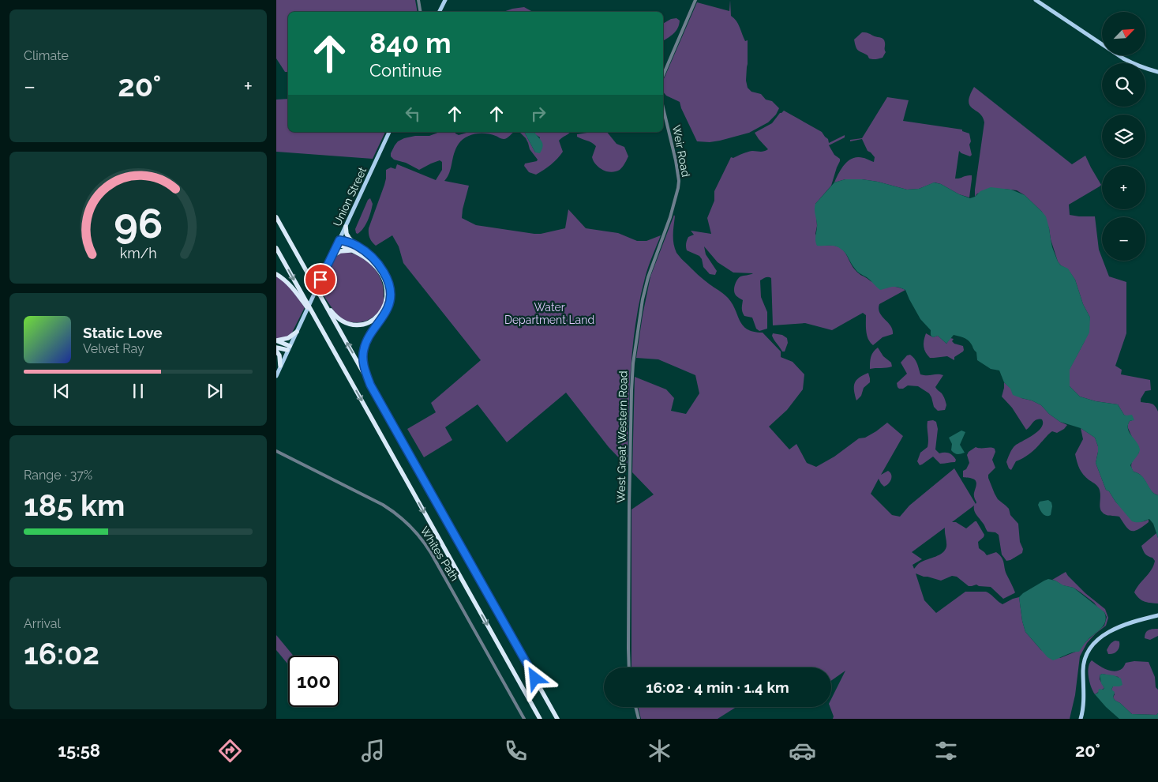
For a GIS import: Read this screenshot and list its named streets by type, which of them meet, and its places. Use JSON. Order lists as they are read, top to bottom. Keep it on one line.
{"streets":{"main road":["Union Street"],"street":["Weir Road","West Great Western Road","Whites Path"]},"crossings":[["Weir Road","West Great Western Road"]],"parks":["Water Department Land"],"north":"top right","page":{"tile":["Climate",["Range · 37%","185 km"],["Arrival","16:02"]],"map_buttons":["+","−"],"turn":["840 m","Continue"],"heat":["−","20°","+"],"song":["Static Love","Velvet Ray"],"limit":"100","trip":"16:02 · 4 min · 1.4 km","tabs":["15:58","20°"],"gauge":["96","km/h"]}}
